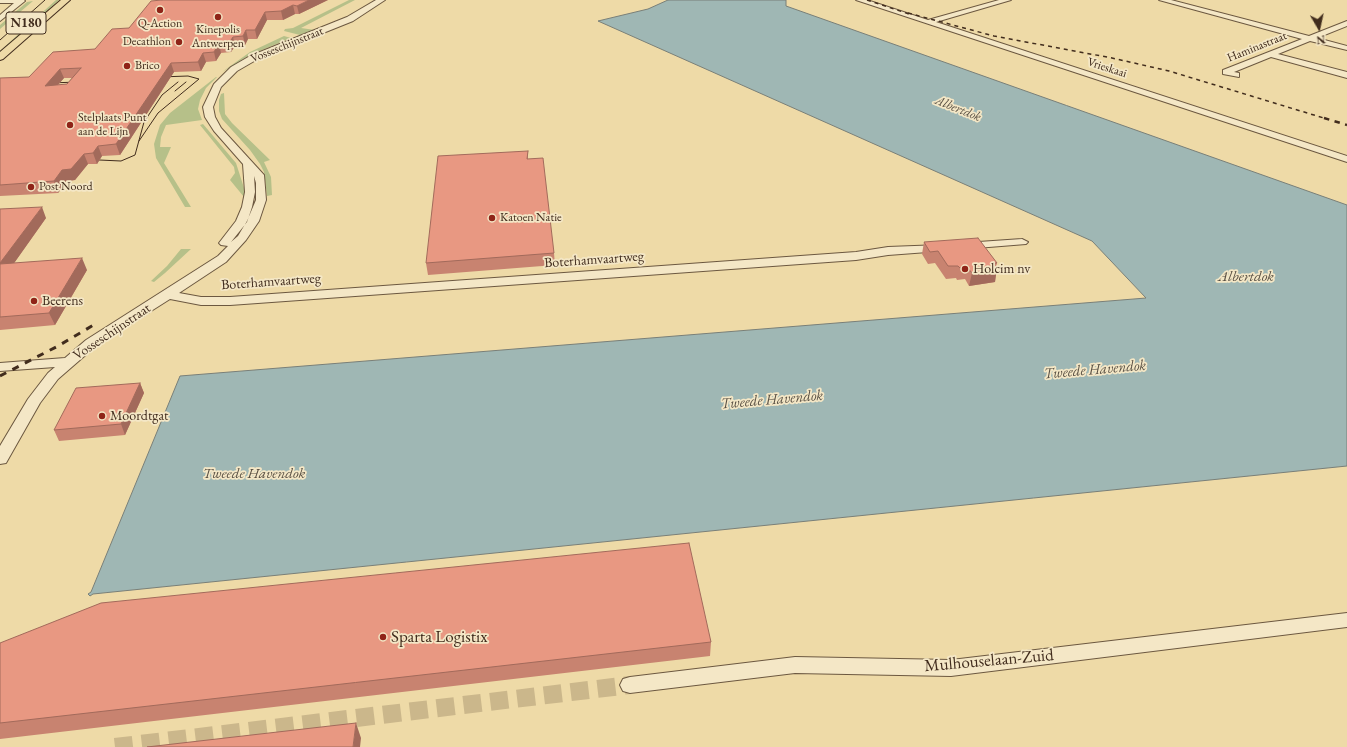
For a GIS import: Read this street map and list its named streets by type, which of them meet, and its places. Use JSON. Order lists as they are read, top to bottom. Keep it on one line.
{"streets":{"main road":["N180"],"street":["Vosseschijnstraat","Haminastraat","Vrieskaai","Boterhamvaartweg","Mulhouselaan-Zuid"]},"crossings":[["Vosseschijnstraat","Boterhamvaartweg"]],"water":["Albertdok","Tweede Havendok"],"places":["Q-Action","Kinepolis Antwerpen","Decathlon","Brico","Stelplaats Punt aan de Lijn","Post Noord","Katoen Natie","Holcim nv","Beerens","Moordtgat","Sparta Logistix"],"north":"bottom"}
